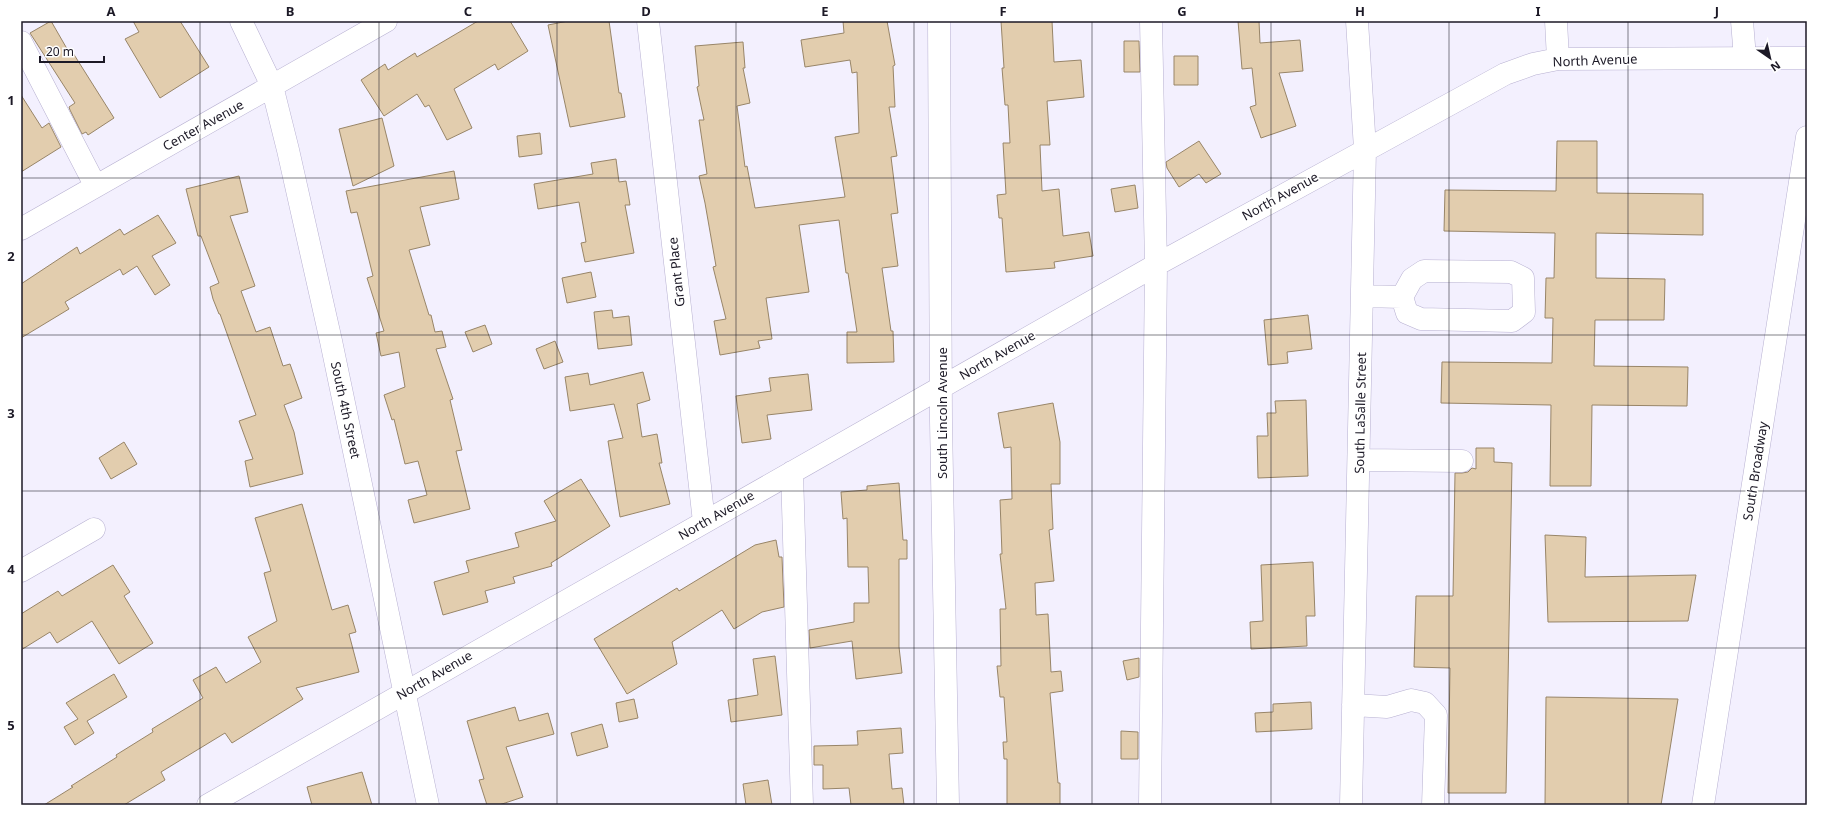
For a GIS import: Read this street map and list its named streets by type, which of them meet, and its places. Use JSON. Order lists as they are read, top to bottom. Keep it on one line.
{"streets":{"street":["North Avenue","Center Avenue","Grant Place","South 4th Street","South Lincoln Avenue","South LaSalle Street","South Broadway"]},"crossings":[["North Avenue","Grant Place"],["North Avenue","South 4th Street"],["North Avenue","South Lincoln Avenue"],["North Avenue","South LaSalle Street"],["Center Avenue","South 4th Street"]],"scale_bar":"20 m","north":"bottom right","grid":{"columns":["A","B","C","D","E","F","G","H","I","J"],"rows":["1","2","3","4","5"]}}
